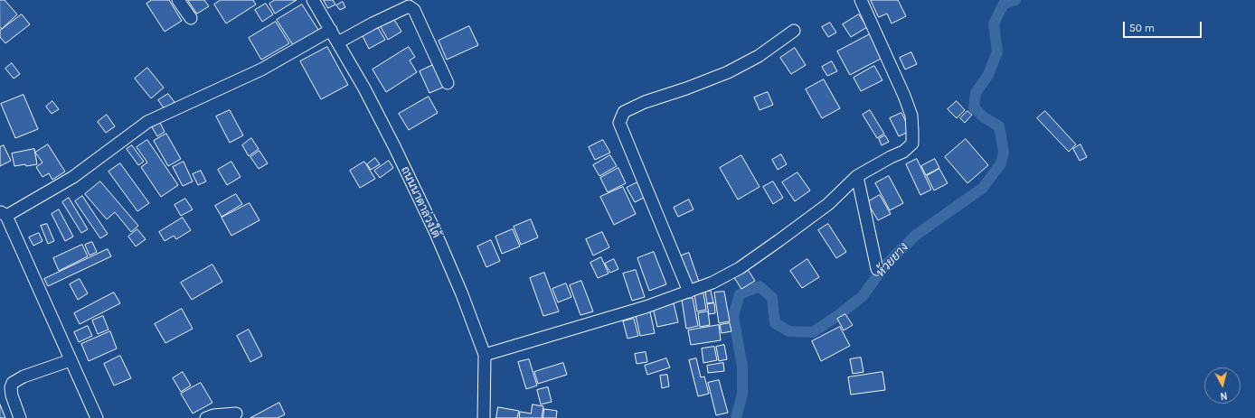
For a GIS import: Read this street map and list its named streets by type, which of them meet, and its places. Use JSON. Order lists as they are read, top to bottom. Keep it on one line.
{"streets":{"street":["ถนนนาตาล่วงใต้"]},"water":["ห้วยยาง"],"scale_bar":"50 m","north":"bottom"}
